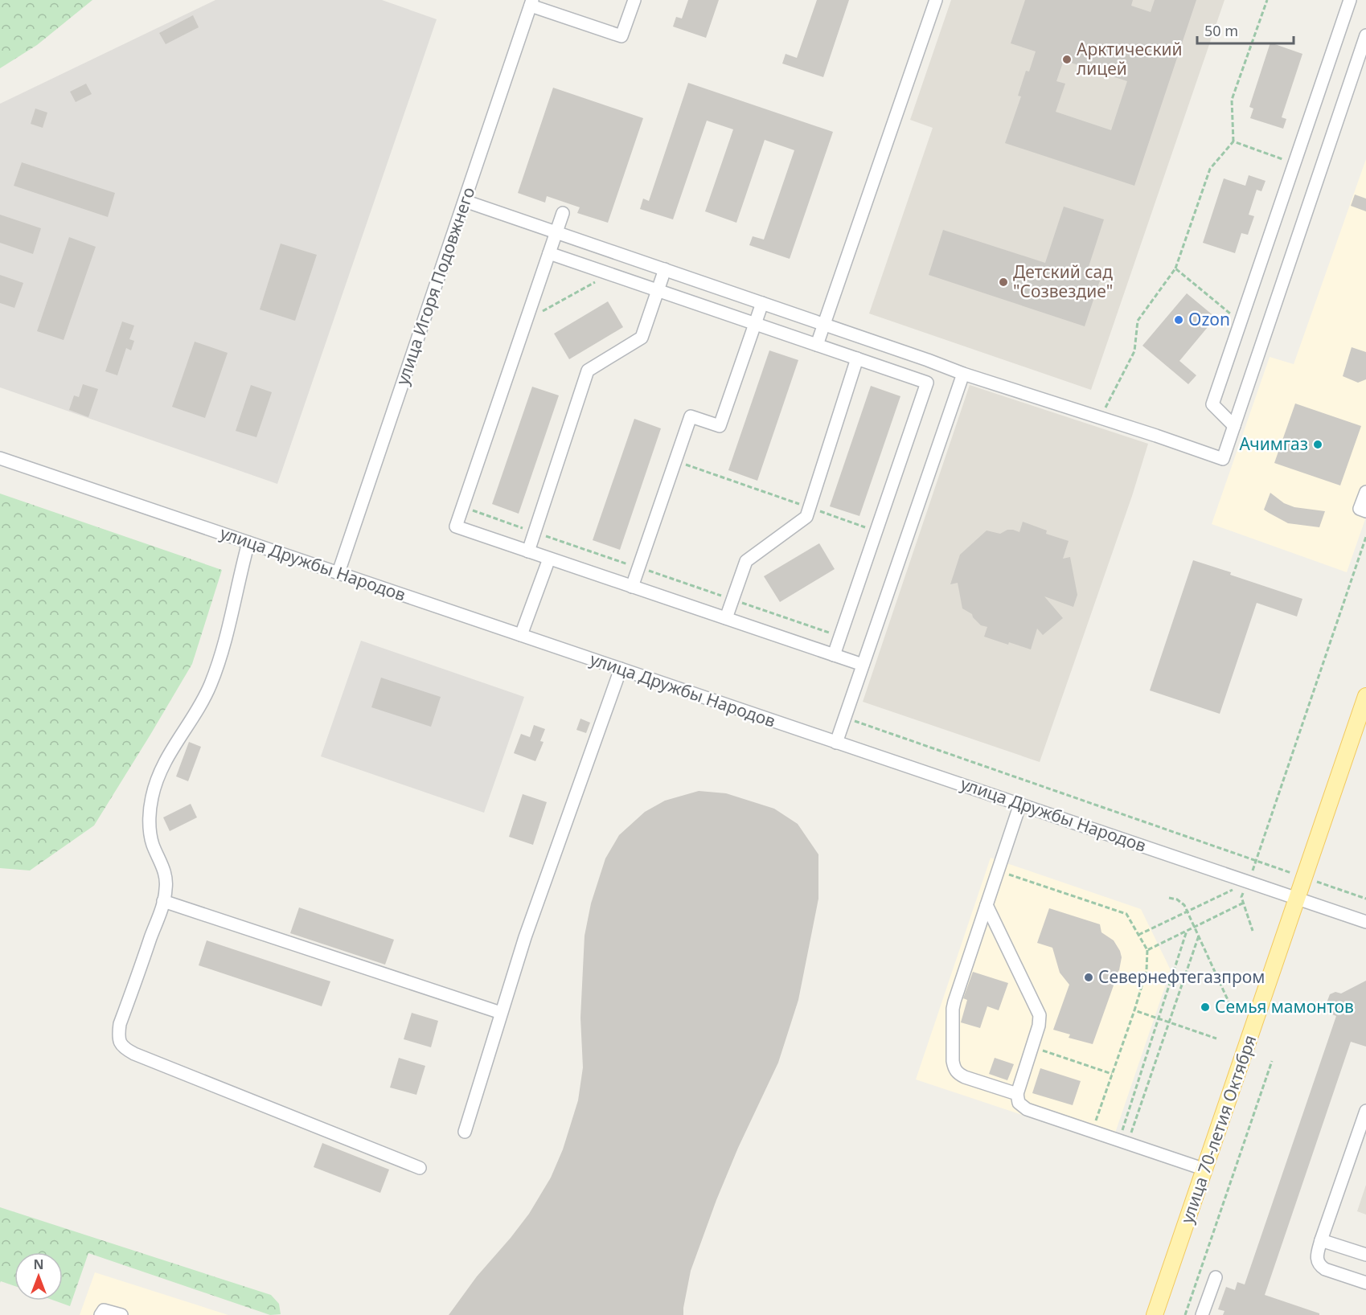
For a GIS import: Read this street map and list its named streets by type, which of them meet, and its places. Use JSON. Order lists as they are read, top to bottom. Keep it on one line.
{"streets":{"main road":["улица 70-летия Октября"],"street":["улица Игоря Подовжнего","улица Дружбы Народов"]},"crossings":[["улица Игоря Подовжнего","улица Дружбы Народов"],["улица Дружбы Народов","улица 70-летия Октября"]],"places":["Арктический лицей","Детский сад \"Созвездие\"","Ozon","Ачимгаз","Севернефтегазпром","Семья мамонтов"],"scale_bar":"50 m","north":"top"}
